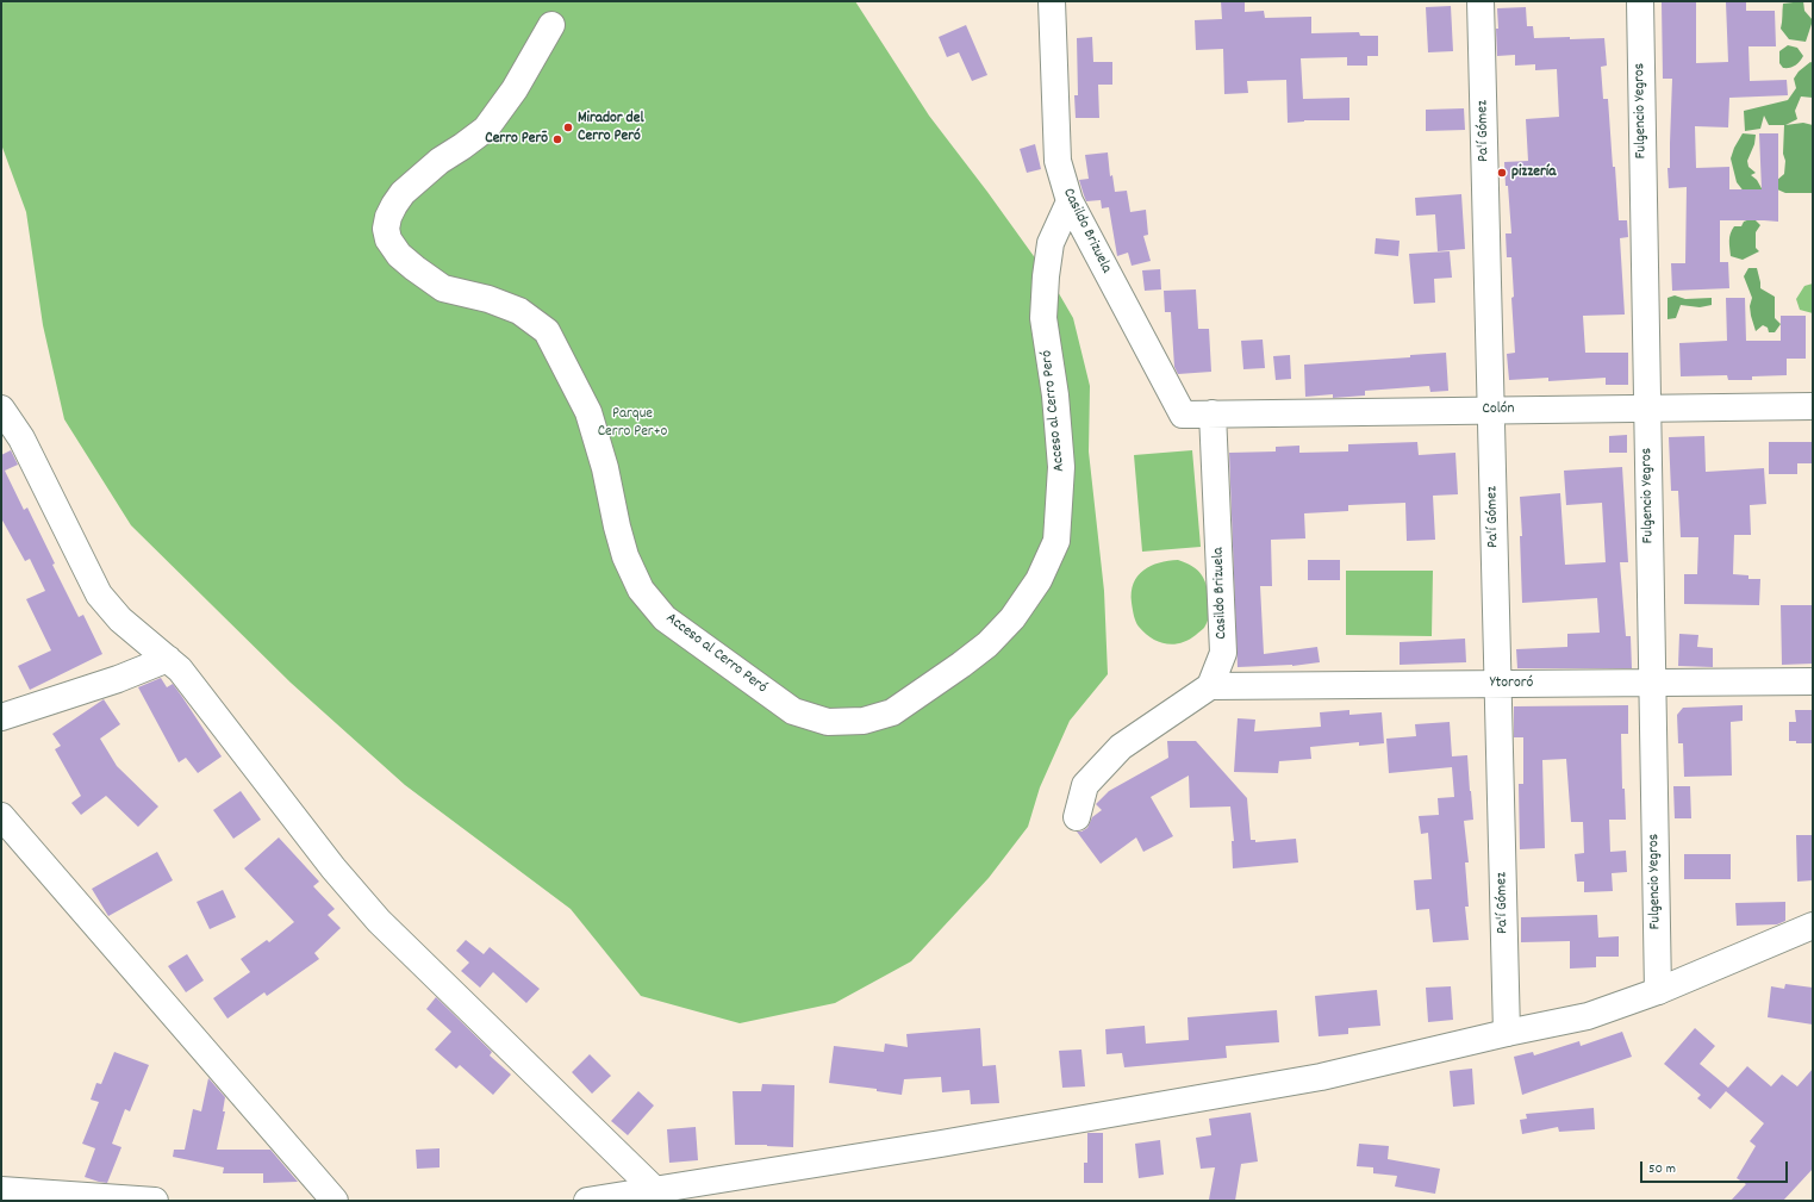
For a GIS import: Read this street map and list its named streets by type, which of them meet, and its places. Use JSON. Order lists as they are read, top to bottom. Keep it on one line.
{"streets":{"street":["Fulgencio Yegros","Pa'í Gómez","Casildo Brizuela","Colón","Acceso al Cerro Peró","Ytororó"]},"crossings":[["Fulgencio Yegros","Colón"],["Fulgencio Yegros","Ytororó"],["Pa'í Gómez","Colón"],["Pa'í Gómez","Ytororó"],["Casildo Brizuela","Colón"],["Casildo Brizuela","Acceso al Cerro Peró"],["Casildo Brizuela","Ytororó"]],"parks":["Parque Cerro Per+o"],"places":["Mirador del Cerro Peró","Cerro Perõ","pizzería"],"scale_bar":"50 m"}
